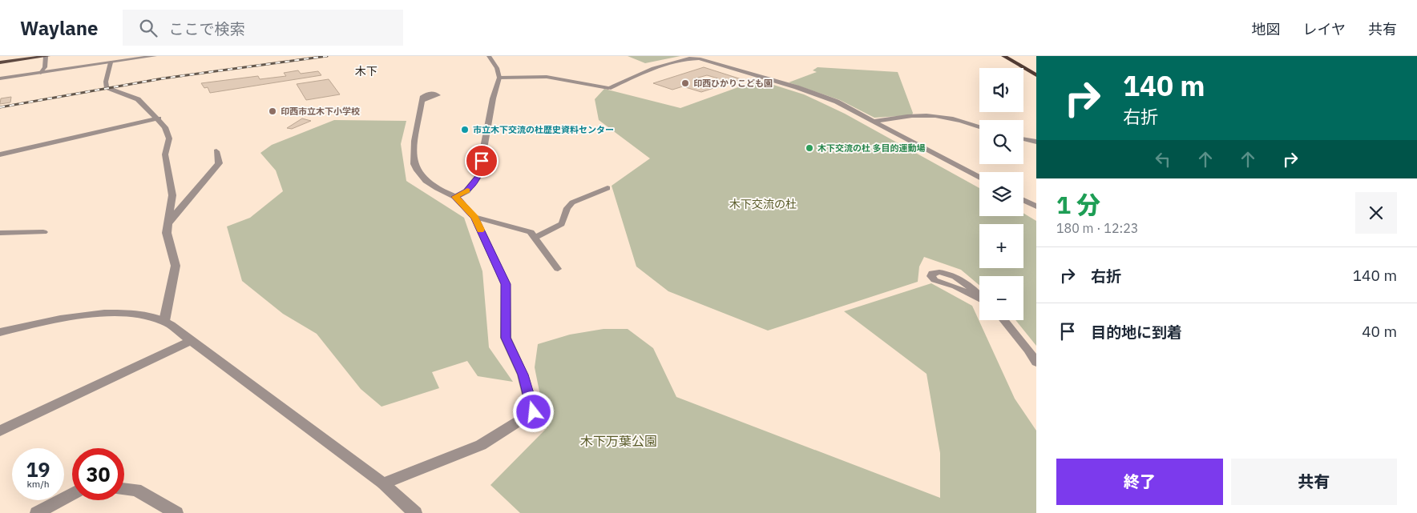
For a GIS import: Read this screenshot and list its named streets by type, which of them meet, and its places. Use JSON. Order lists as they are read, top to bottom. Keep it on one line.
{"districts":["木下"],"parks":["木下交流の杜","木下万葉公園"],"places":["印西ひかりこども園","印西市立木下小学校","市立木下交流の杜歴史資料センター","木下交流の杜 多目的運動場"],"page":{"header":"Waylane","search":"ここで検索","nav":["地図","レイヤ","共有"],"turn":["140 m","右折"],"map_buttons":["+","−"],"heading":["1 分","180 m · 12:23"],"list":[{"name":"右折","value":"140 m"},{"name":"目的地に到着","value":"40 m"}],"speed":"19 km/h","limit":"30","buttons":["終了","共有"]}}
